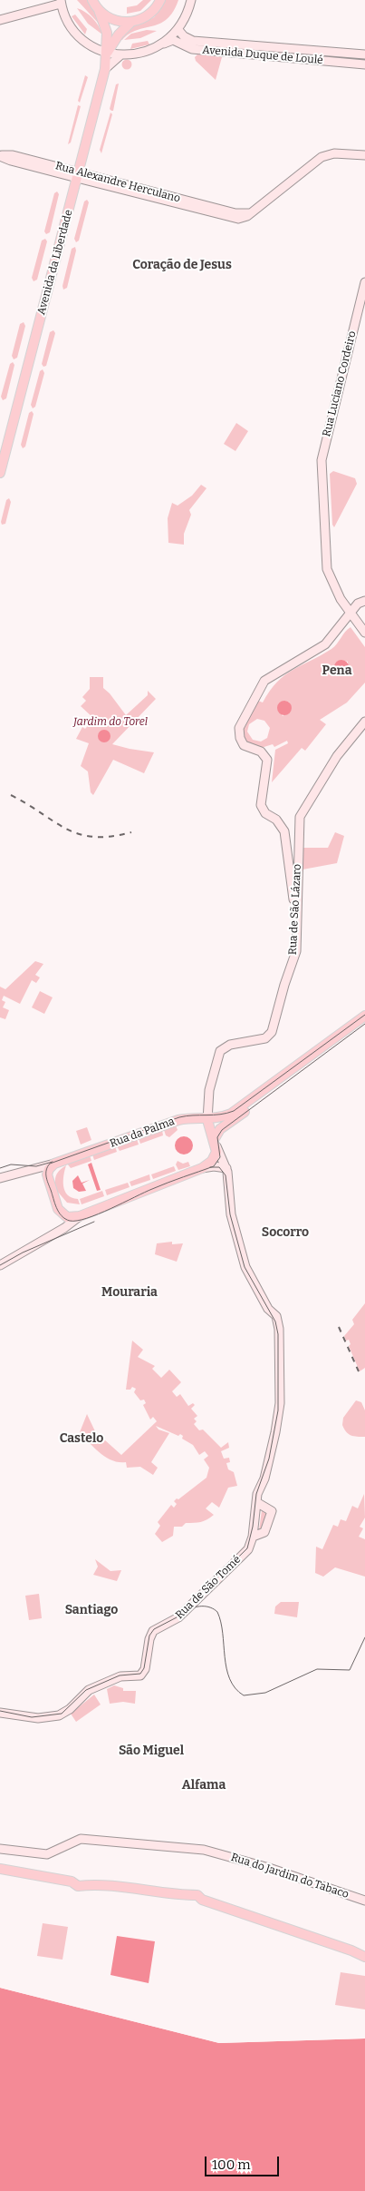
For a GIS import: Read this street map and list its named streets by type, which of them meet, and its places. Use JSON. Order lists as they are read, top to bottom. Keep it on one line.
{"streets":{"main road":["Avenida da Liberdade","Rua da Palma"],"street":["Avenida Duque de Loulé","Rua Alexandre Herculano","Rua Luciano Cordeiro","Rua de São Lázaro","Rua de São Tomé","Rua do Jardim do Tabaco"]},"crossings":[["Rua Alexandre Herculano","Avenida da Liberdade"],["Rua de São Lázaro","Rua da Palma"]],"districts":["Coração de Jesus","Pena","Socorro","Mouraria","Castelo","Santiago","São Miguel","Alfama"],"parks":["Jardim do Torel"],"scale_bar":"100 m"}
